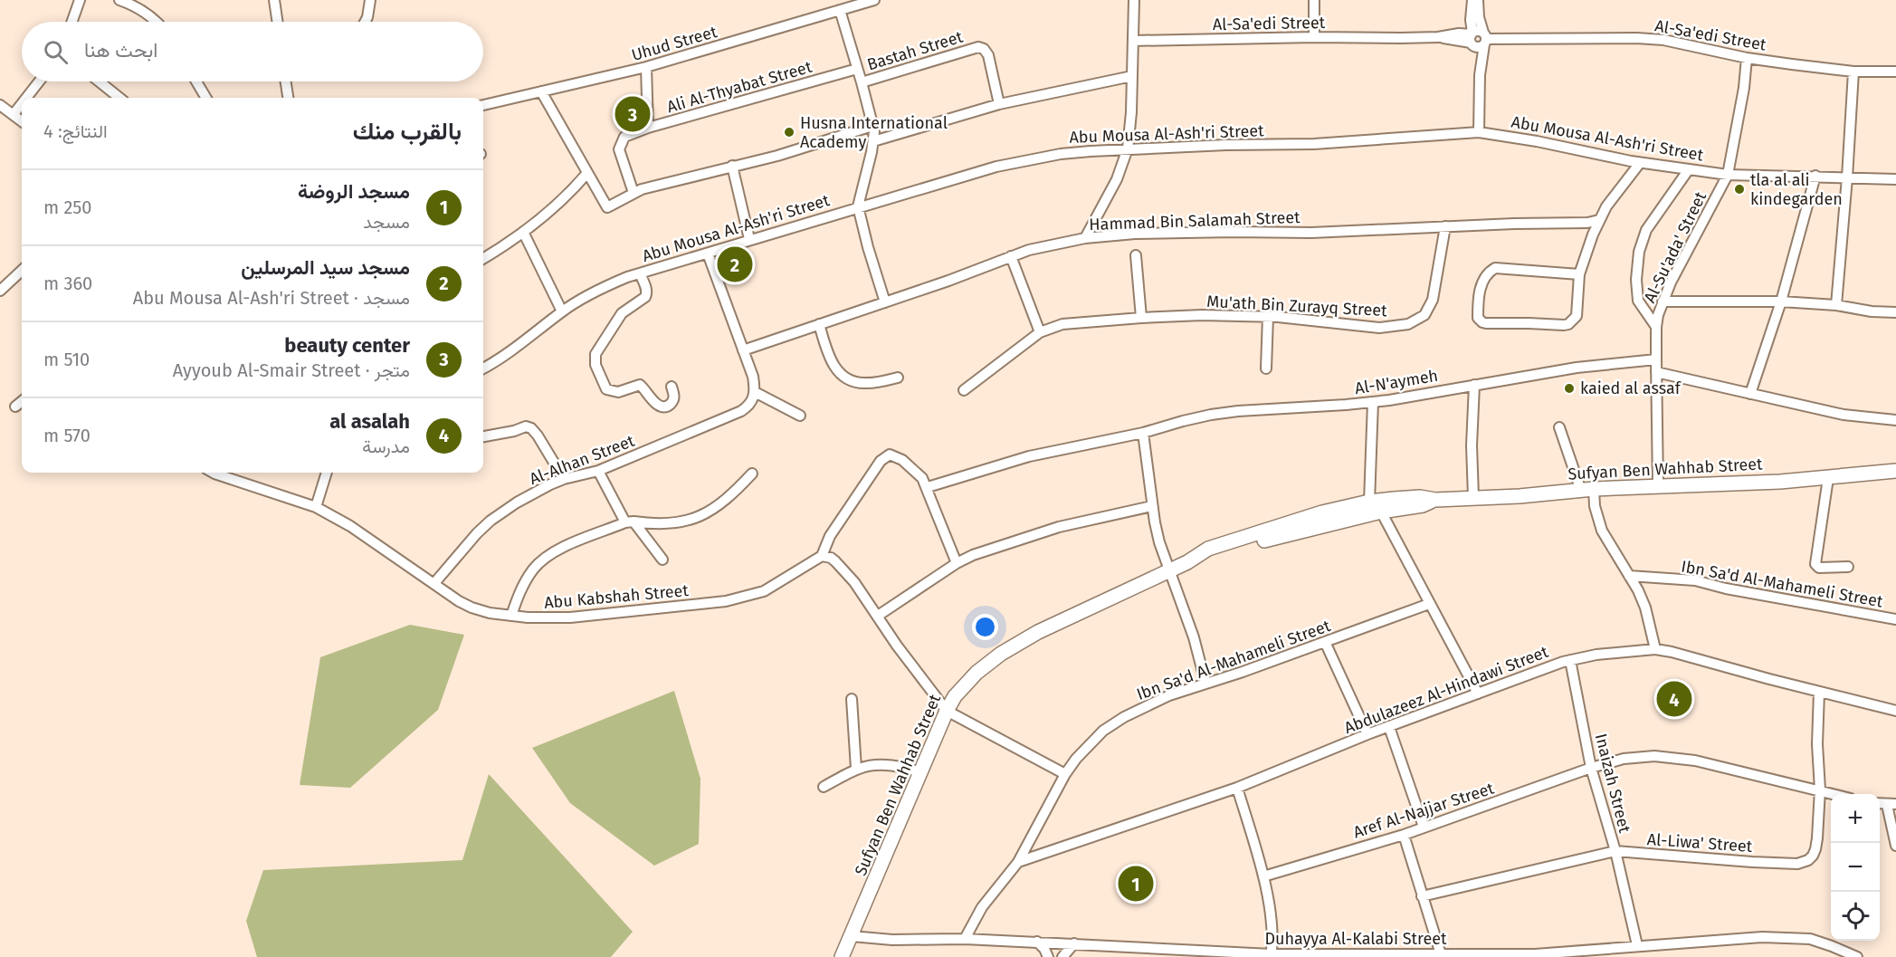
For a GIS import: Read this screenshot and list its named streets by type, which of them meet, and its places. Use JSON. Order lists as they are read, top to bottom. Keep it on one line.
{"streets":{"street":["Al-Sa'edi Street","Uhud Street","Bastah Street","Ali Al-Thyabat Street","Abu Mousa Al-Ash'ri Street","Hammad Bin Salamah Street","Al-Su'ada' Street","Mu'ath Bin Zurayq Street","Al-N'aymeh","Al-Alhan Street","Sufyan Ben Wahhab Street","Ibn Sa'd Al-Mahameli Street","Abu Kabshah Street","Abdulazeez Al-Hindawi Street","Inaizah Street","Aref Al-Najjar Street","Al-Liwa' Street","Duhayya Al-Kalabi Street"]},"crossings":[["Al-Sa'edi Street","Al-Su'ada' Street"],["Abu Mousa Al-Ash'ri Street","Al-Su'ada' Street"],["Hammad Bin Salamah Street","Mu'ath Bin Zurayq Street"],["Al-Su'ada' Street","Al-N'aymeh"],["Al-Su'ada' Street","Sufyan Ben Wahhab Street"],["Al-Alhan Street","Abu Kabshah Street"],["Sufyan Ben Wahhab Street","Duhayya Al-Kalabi Street"],["Ibn Sa'd Al-Mahameli Street","Abdulazeez Al-Hindawi Street"],["Ibn Sa'd Al-Mahameli Street","Duhayya Al-Kalabi Street"],["Abdulazeez Al-Hindawi Street","Inaizah Street"],["Abdulazeez Al-Hindawi Street","Al-Liwa' Street"],["Inaizah Street","Aref Al-Najjar Street"],["Inaizah Street","Al-Liwa' Street"],["Inaizah Street","Duhayya Al-Kalabi Street"],["Aref Al-Najjar Street","Al-Liwa' Street"]],"places":["Husna International Academy","tla al ali kindegarden","kaied al assaf"],"page":{"search":"ابحث هنا","pins":["3","2","4","1"],"heading":["بالقرب منك","النتائج: 4"],"list":[{"mark":"1","name":"مسجد الروضة","note":"مسجد","value":"250 m"},{"mark":"2","name":"مسجد سيد المرسلين","note":"مسجد · Abu Mousa Al-Ash'ri Street","value":"360 m"},{"mark":"3","name":"beauty center","note":"متجر · Ayyoub Al-Smair Street","value":"510 m"},{"mark":"4","name":"al asalah","note":"مدرسة","value":"570 m"}],"map_buttons":["+","−"]}}
